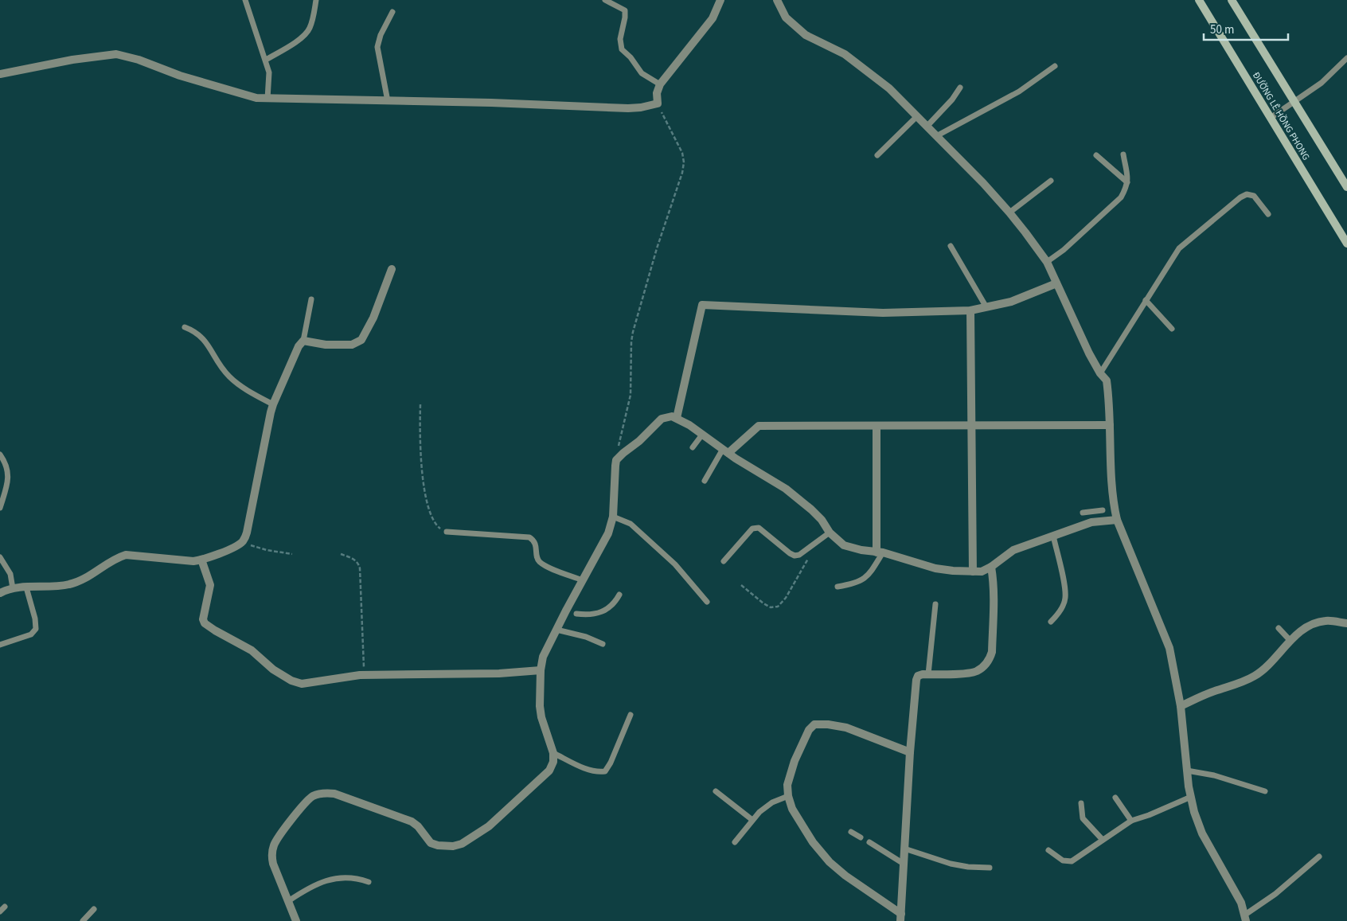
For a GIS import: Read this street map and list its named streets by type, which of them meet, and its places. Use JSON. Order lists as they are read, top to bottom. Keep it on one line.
{"streets":{"main road":["ĐƯỜNG LÊ HỒNG PHONG"]},"scale_bar":"50 m"}
